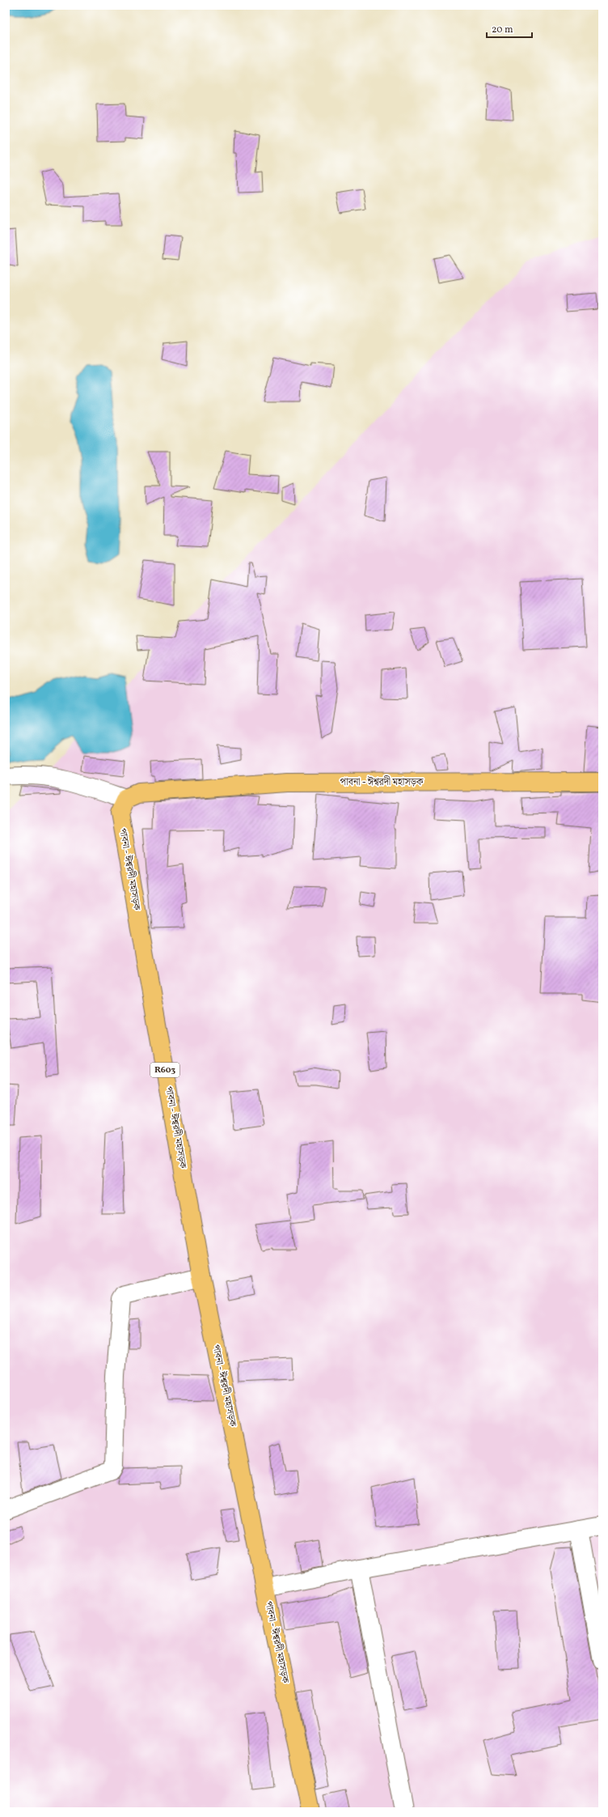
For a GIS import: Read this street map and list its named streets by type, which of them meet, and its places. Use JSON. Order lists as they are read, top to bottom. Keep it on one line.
{"streets":{"main road":["পাবনা - ঈশ্বরদী মহাসড়ক","R603"]},"scale_bar":"20 m"}
